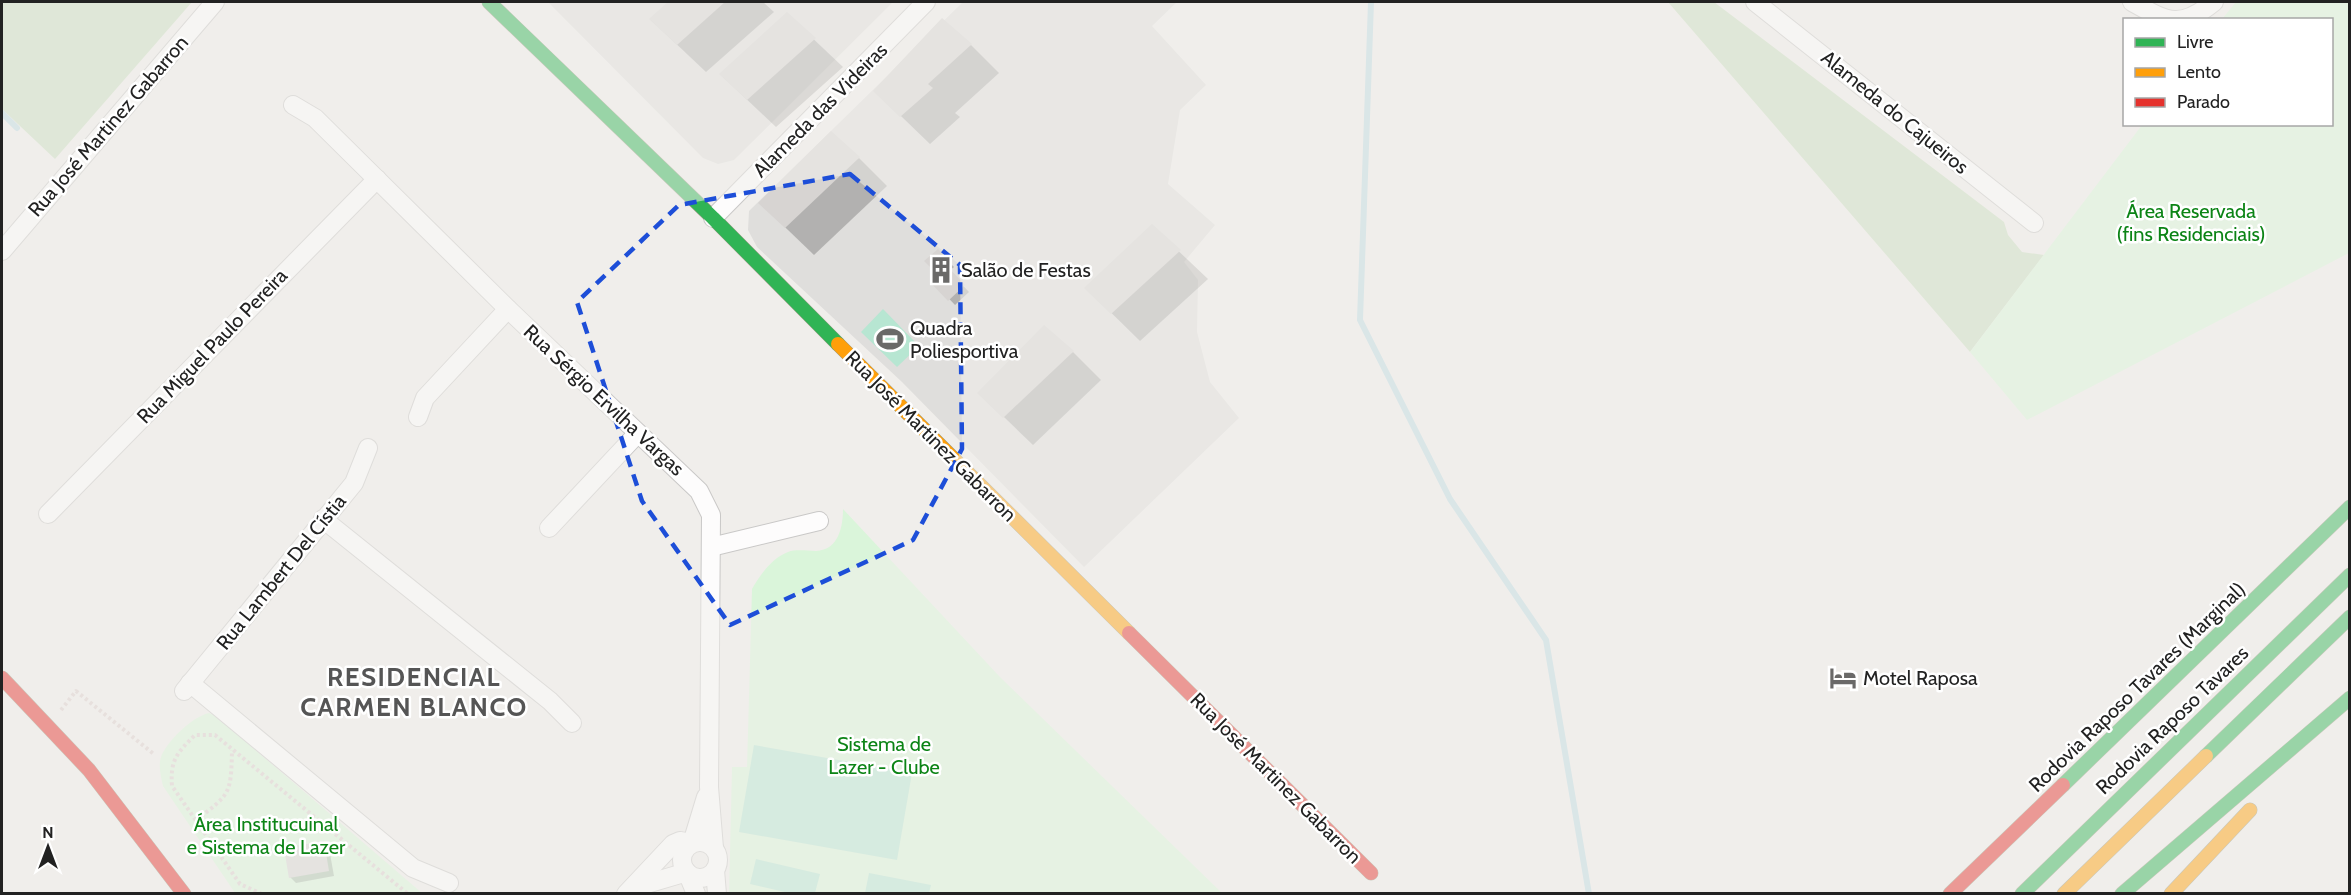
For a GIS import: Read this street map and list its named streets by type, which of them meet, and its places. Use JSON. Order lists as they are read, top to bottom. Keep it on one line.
{"streets":{"main road":["Rua José Martinez Gabarron","Rodovia Raposo Tavares (Marginal)","Rodovia Raposo Tavares"],"street":["Alameda das Videiras","Alameda do Cajueiros","Rua Miguel Paulo Pereira","Rua Sérgio Ervilha Vargas","Rua Lambert Del Cístia"]},"crossings":[["Alameda das Videiras","Rua José Martinez Gabarron"],["Rua Miguel Paulo Pereira","Rua Sérgio Ervilha Vargas"]],"districts":["RESIDENCIAL CARMEN BLANCO"],"parks":["Área Reservada (fins Residenciais)","Sistema de Lazer - Clube","Área Institucuinal e Sistema de Lazer"],"places":{"building":["Salão de Festas"],"sports":["Quadra Poliesportiva"],"hotel":["Motel Raposa"]},"legend":["Livre","Lento","Parado"],"north":"top"}
